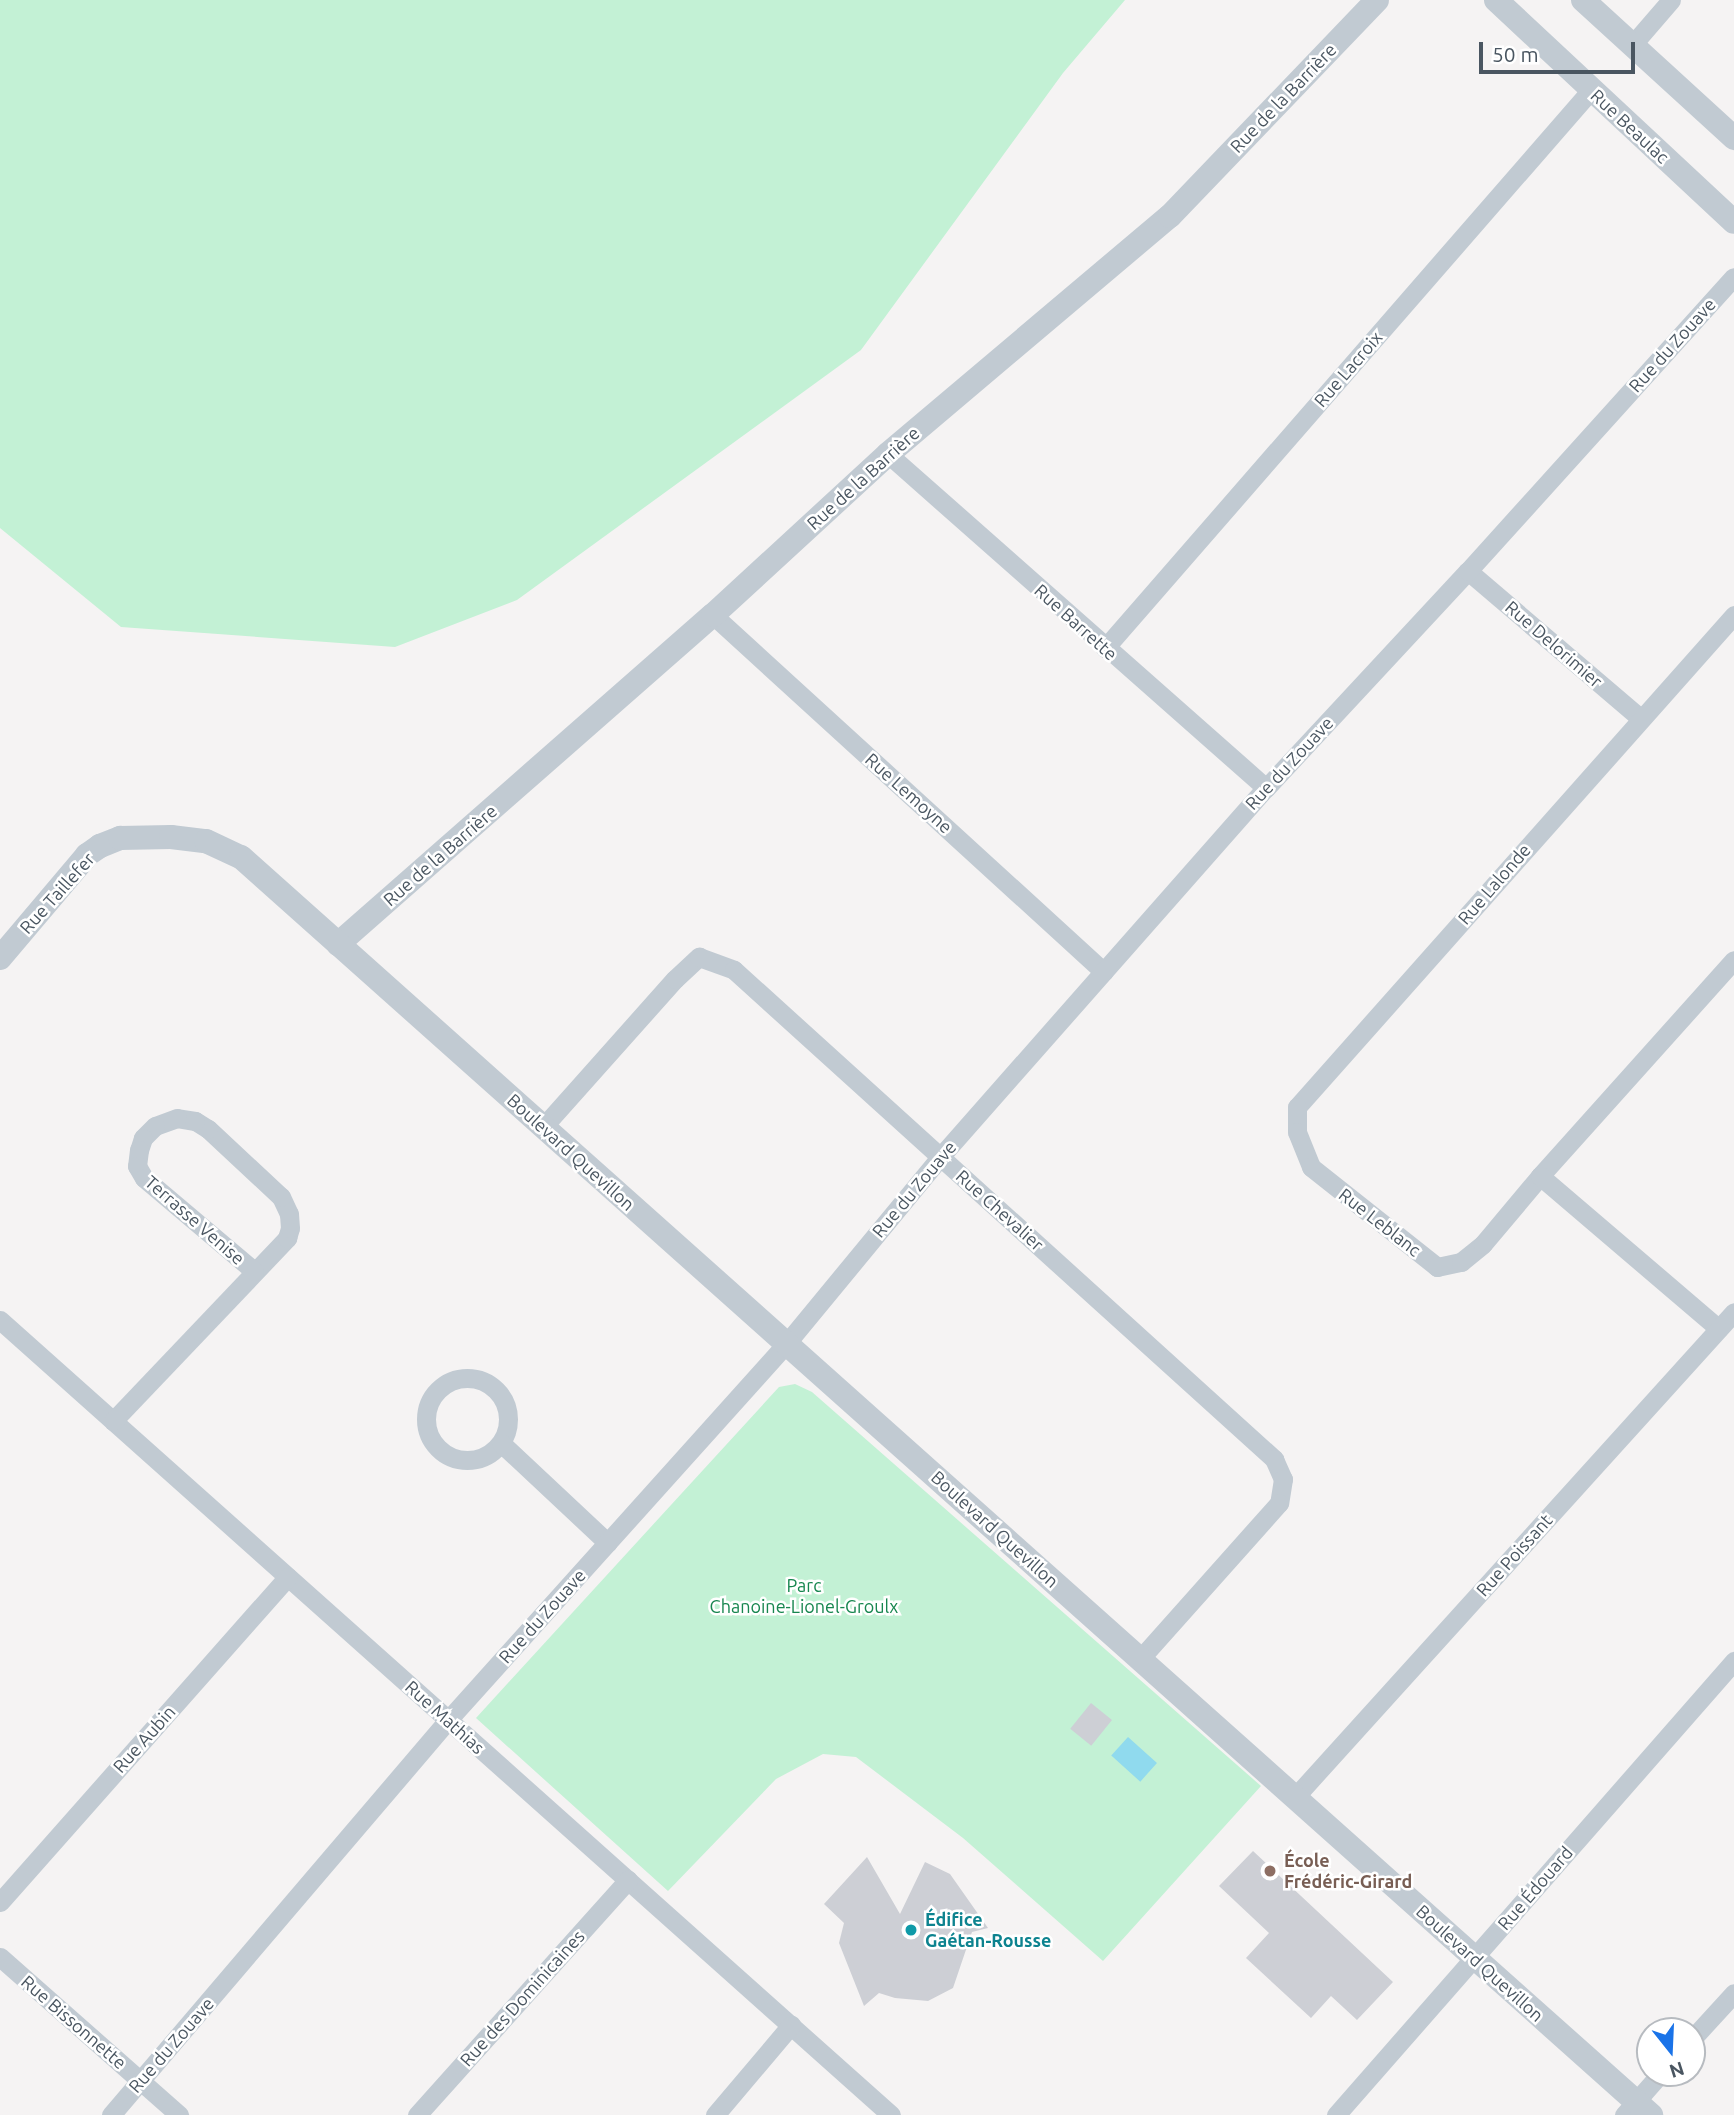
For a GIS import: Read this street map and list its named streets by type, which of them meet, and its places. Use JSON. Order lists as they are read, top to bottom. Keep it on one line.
{"streets":{"street":["Rue de la Barrière","Rue Beaulac","Rue du Zouave","Rue Lacroix","Rue Barrette","Rue Delorimier","Rue Lemoyne","Rue Lalonde","Rue Taillefer","Boulevard Quevillon","Rue Chevalier","Terrasse Venise","Rue Leblanc","Rue Poissant","Rue Mathias","Rue Aubin","Rue Édouard","Rue des Dominicaines","Rue Bissonnette"]},"crossings":[["Rue de la Barrière","Rue Barrette"],["Rue de la Barrière","Rue Lemoyne"],["Rue de la Barrière","Rue Taillefer"],["Rue de la Barrière","Boulevard Quevillon"],["Rue Beaulac","Rue Lacroix"],["Rue du Zouave","Rue Barrette"],["Rue du Zouave","Rue Delorimier"],["Rue du Zouave","Rue Lemoyne"],["Rue du Zouave","Boulevard Quevillon"],["Rue du Zouave","Rue Chevalier"],["Rue du Zouave","Rue Mathias"],["Rue du Zouave","Rue Bissonnette"],["Rue Lacroix","Rue Barrette"],["Rue Delorimier","Rue Lalonde"],["Rue Lalonde","Rue Leblanc"],["Rue Taillefer","Boulevard Quevillon"],["Boulevard Quevillon","Rue Chevalier"],["Boulevard Quevillon","Rue Poissant"],["Boulevard Quevillon","Rue Édouard"],["Terrasse Venise","Rue Mathias"],["Rue Mathias","Rue Aubin"],["Rue Mathias","Rue des Dominicaines"]],"parks":["Parc Chanoine-Lionel-Groulx"],"places":["École Frédéric-Girard","Édifice Gaétan-Rousse"],"scale_bar":"50 m","north":"bottom"}
